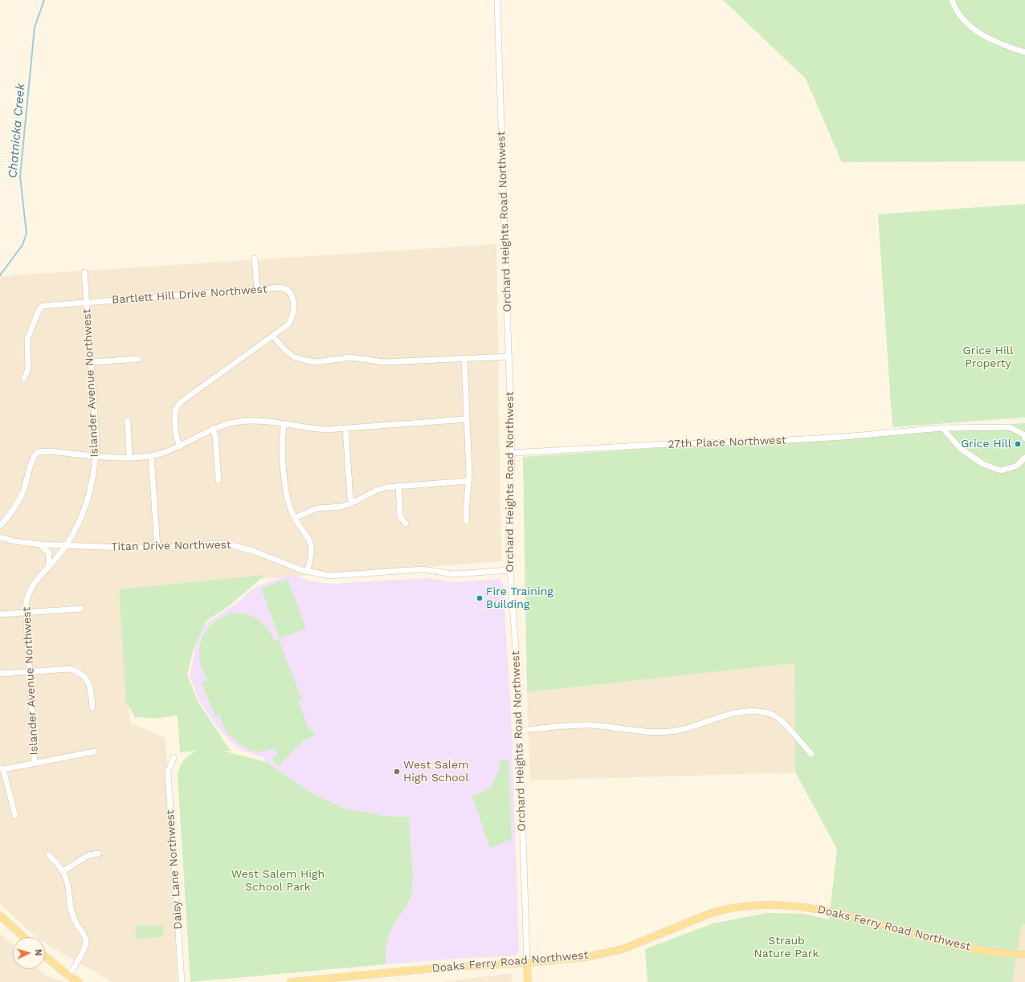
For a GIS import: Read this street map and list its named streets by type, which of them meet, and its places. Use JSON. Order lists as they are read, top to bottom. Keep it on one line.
{"streets":{"main road":["Orchard Heights Road Northwest","Doaks Ferry Road Northwest"],"street":["Bartlett Hill Drive Northwest","Islander Avenue Northwest","27th Place Northwest","Titan Drive Northwest","Daisy Lane Northwest"]},"crossings":[["Orchard Heights Road Northwest","27th Place Northwest"],["Orchard Heights Road Northwest","Titan Drive Northwest"],["Orchard Heights Road Northwest","Doaks Ferry Road Northwest"],["Bartlett Hill Drive Northwest","Islander Avenue Northwest"],["Islander Avenue Northwest","Titan Drive Northwest"]],"water":["Chatnicka Creek"],"parks":["Grice Hill Property","West Salem High School Park","Straub Nature Park"],"places":["Grice Hill","Fire Training Building","West Salem High School"],"north":"right"}
